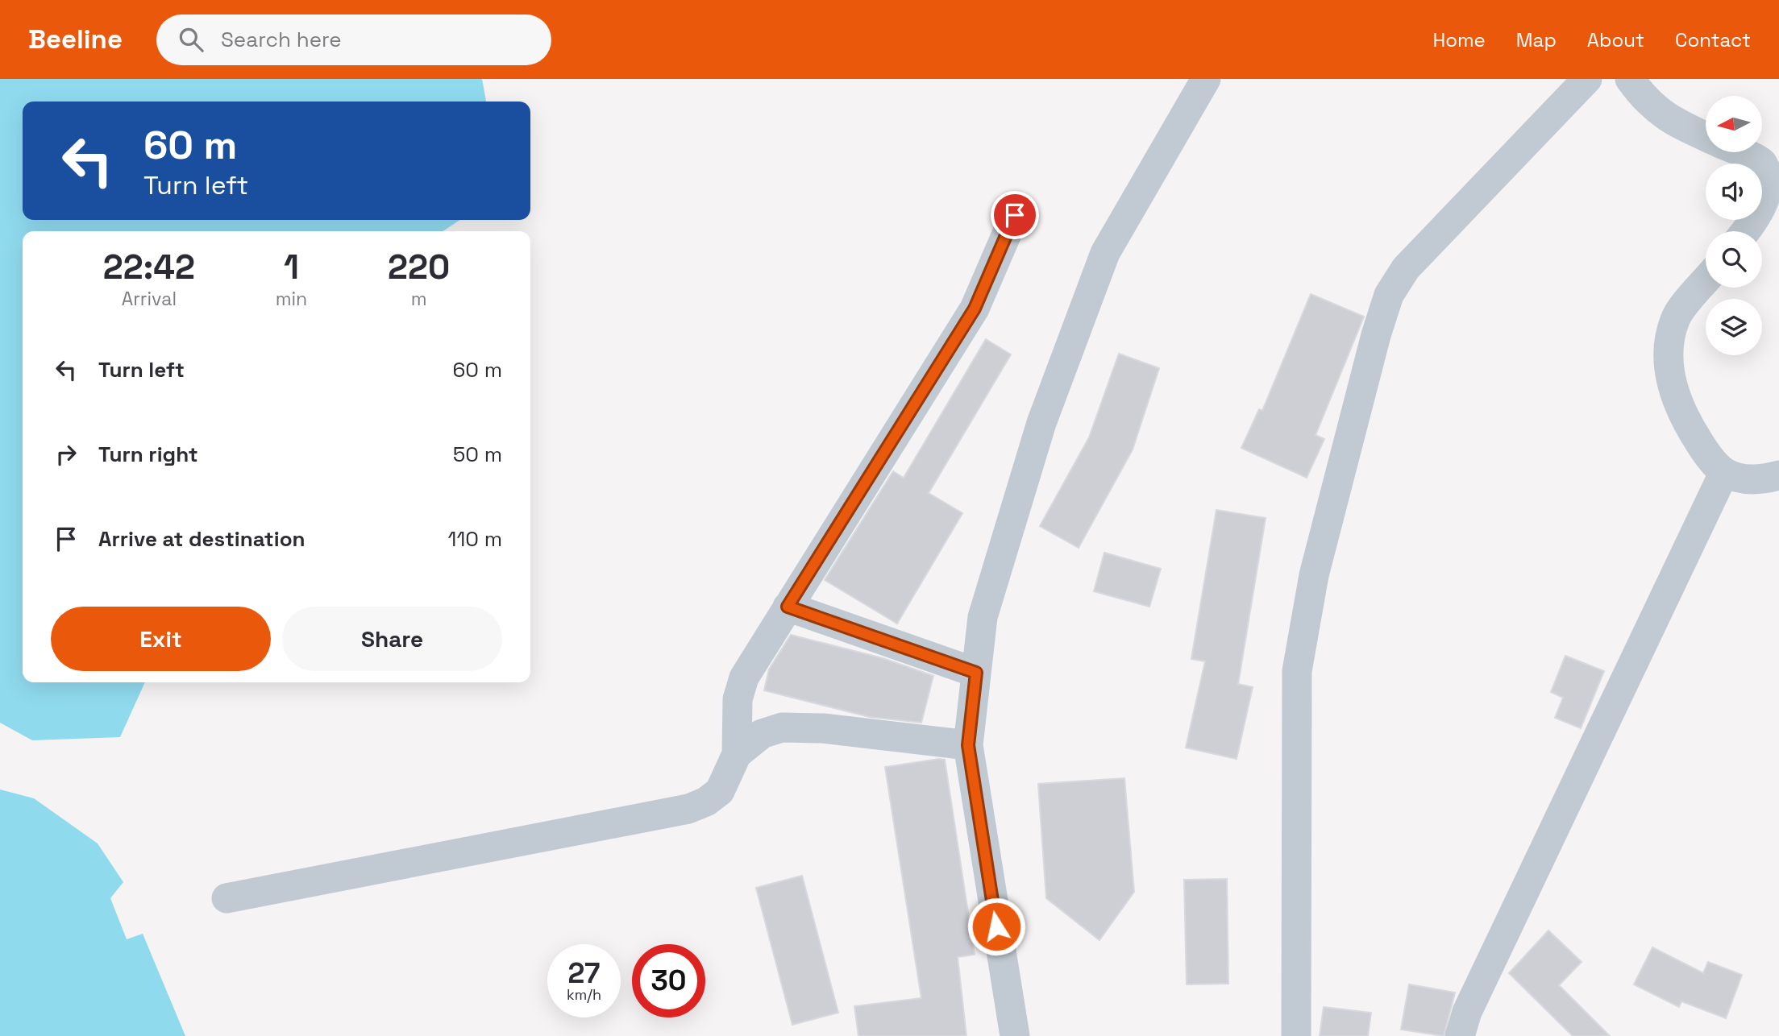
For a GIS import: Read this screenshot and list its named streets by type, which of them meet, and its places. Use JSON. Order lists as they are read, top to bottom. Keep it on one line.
{"north":"left","page":{"header":"Beeline","search":"Search here","nav":["Home","Map","About","Contact"],"turn":["60 m","Turn left"],"eta":["22:42","Arrival","1","min","220","m"],"list":[{"name":"Turn left","value":"60 m"},{"name":"Turn right","value":"50 m"},{"name":"Arrive at destination","value":"110 m"}],"buttons":["Exit","Share"],"speed":"27 km/h","limit":"30"}}
